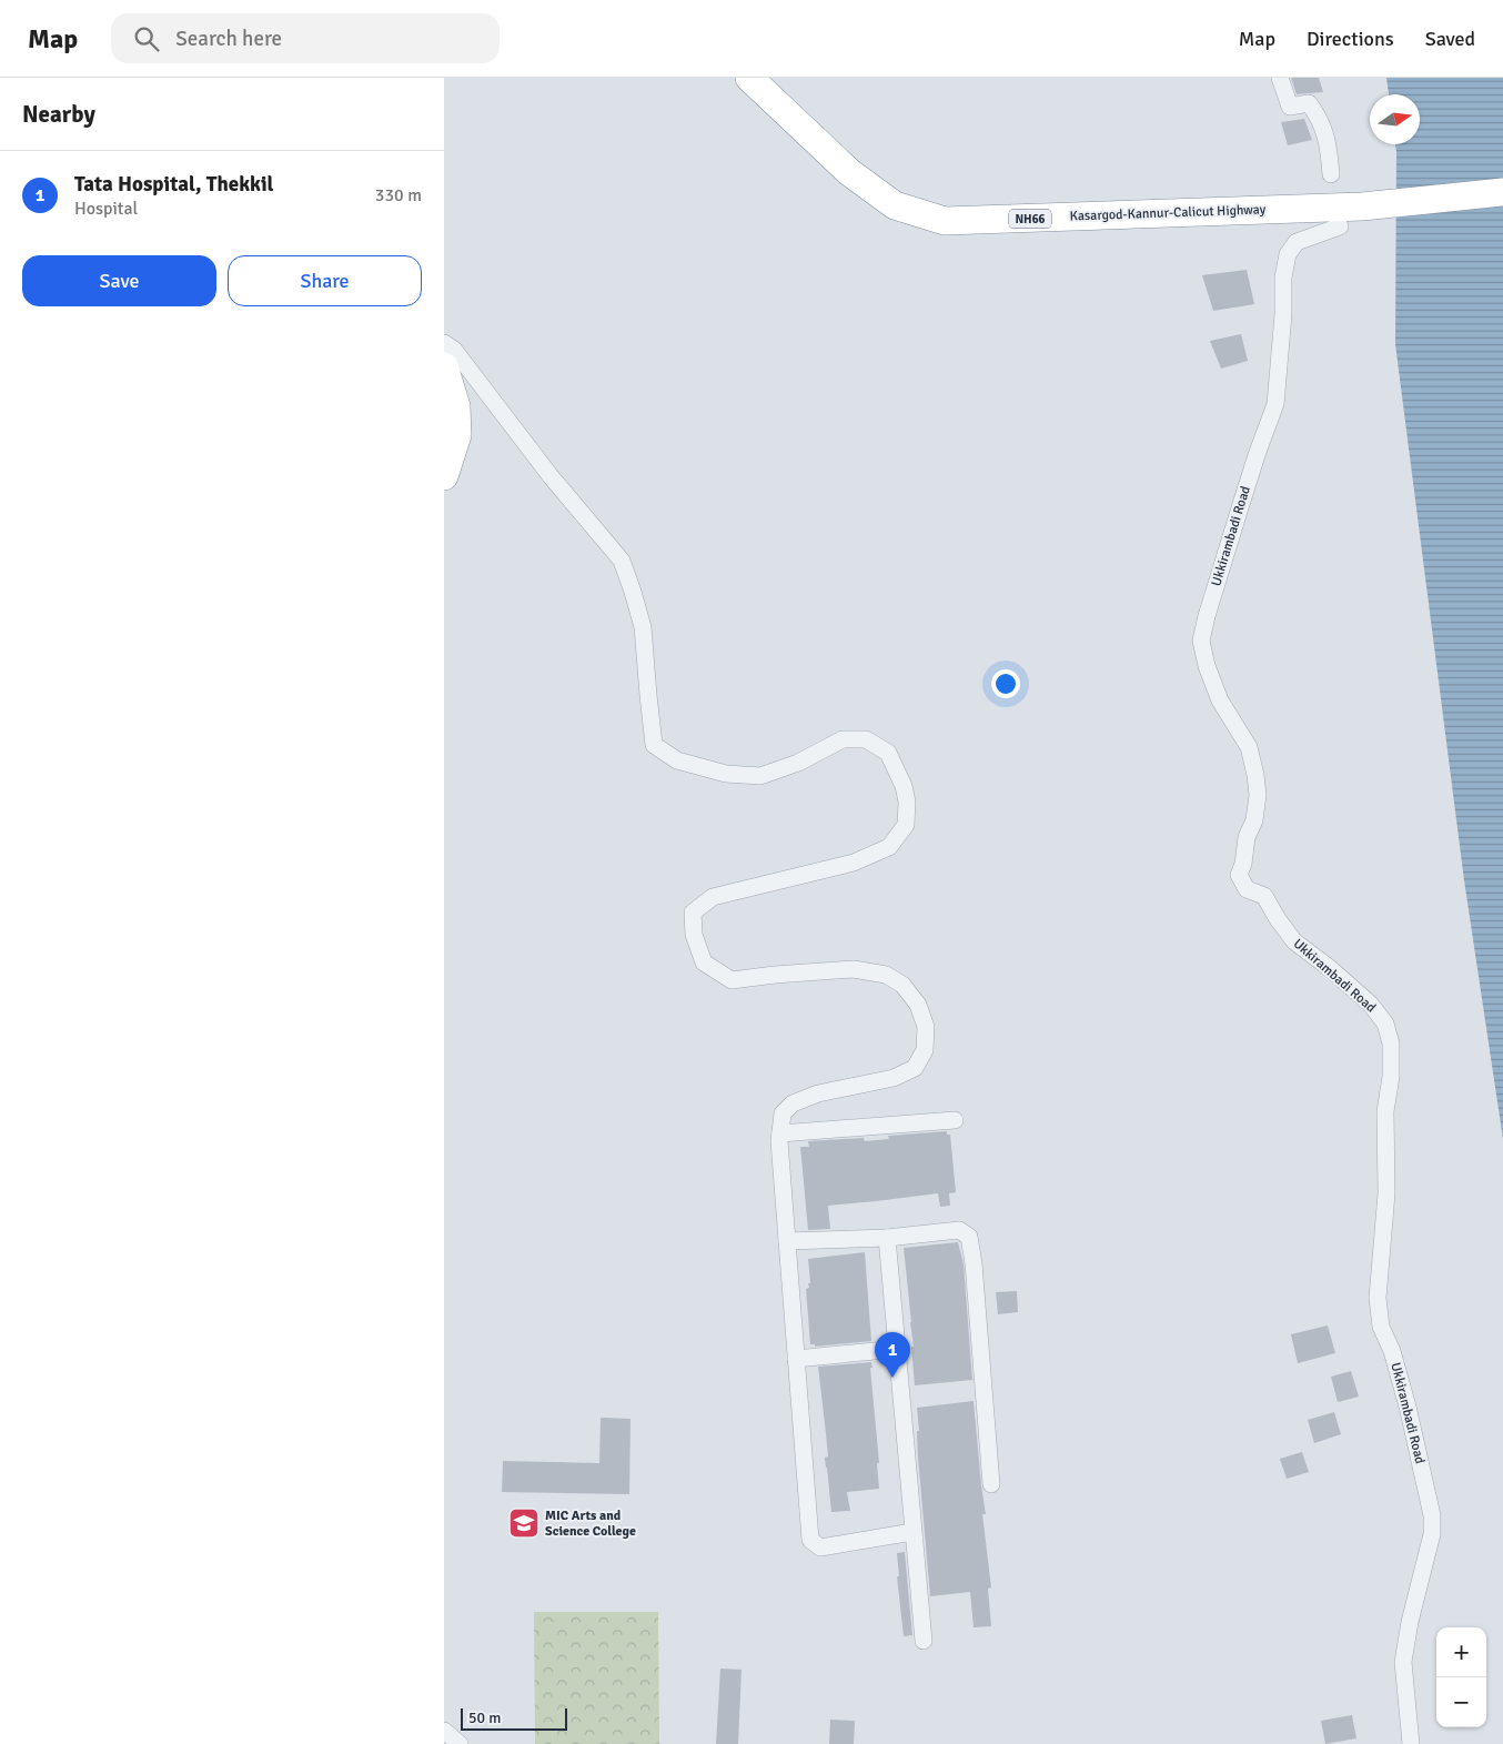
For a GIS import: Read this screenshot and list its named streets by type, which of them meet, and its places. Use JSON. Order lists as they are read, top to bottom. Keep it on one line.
{"streets":{"highway":["Kasargod-Kannur-Calicut Highway","NH66"],"street":["Ukkirambadi Road"]},"crossings":[["Kasargod-Kannur-Calicut Highway","Ukkirambadi Road"]],"places":{"school or university":["MIC Arts and Science College"]},"scale_bar":"50 m","north":"right","page":{"header":"Map","search":"Search here","nav":["Map","Directions","Saved"],"heading":"Nearby","list":[{"mark":"1","name":"Tata Hospital, Thekkil","note":"Hospital","value":"330 m"}],"buttons":["Save","Share"],"pins":"1","map_buttons":["+","−"],"scale":"50 m"}}
